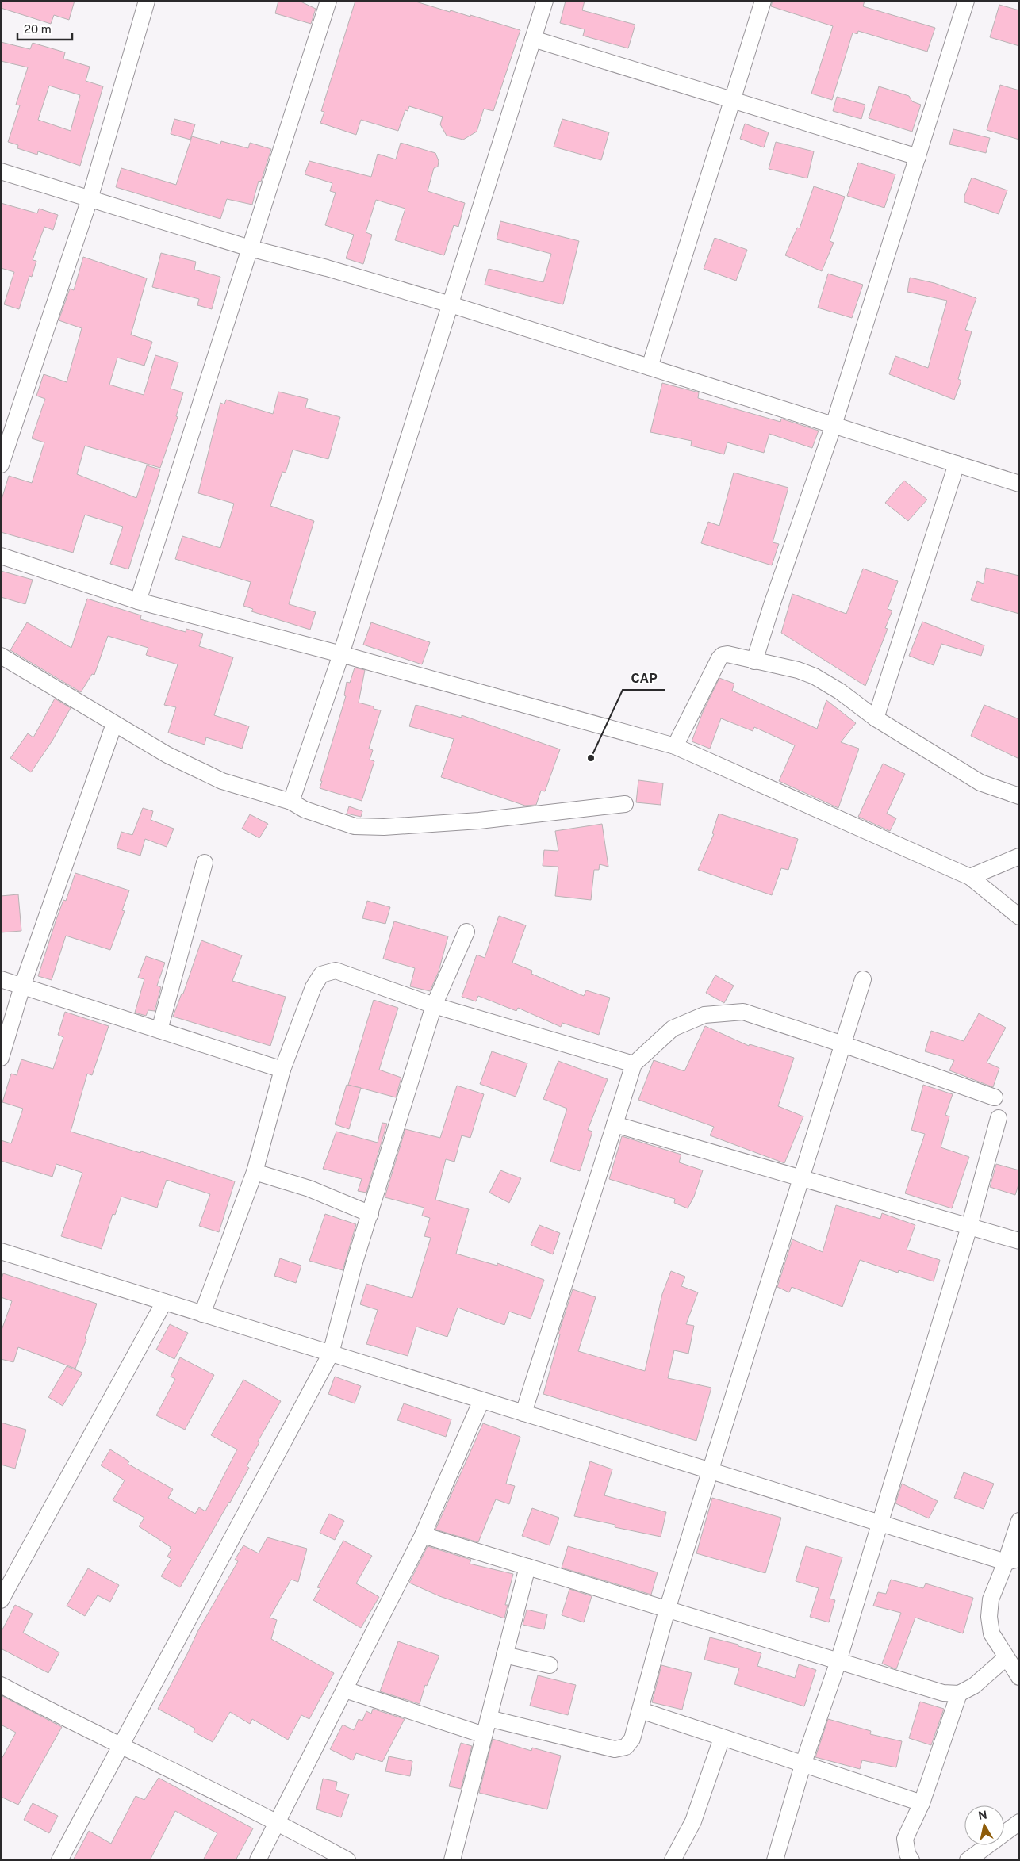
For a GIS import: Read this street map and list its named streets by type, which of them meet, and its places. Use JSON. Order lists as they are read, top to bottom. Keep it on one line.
{"places":["CAP"],"scale_bar":"20 m","north":"top"}
